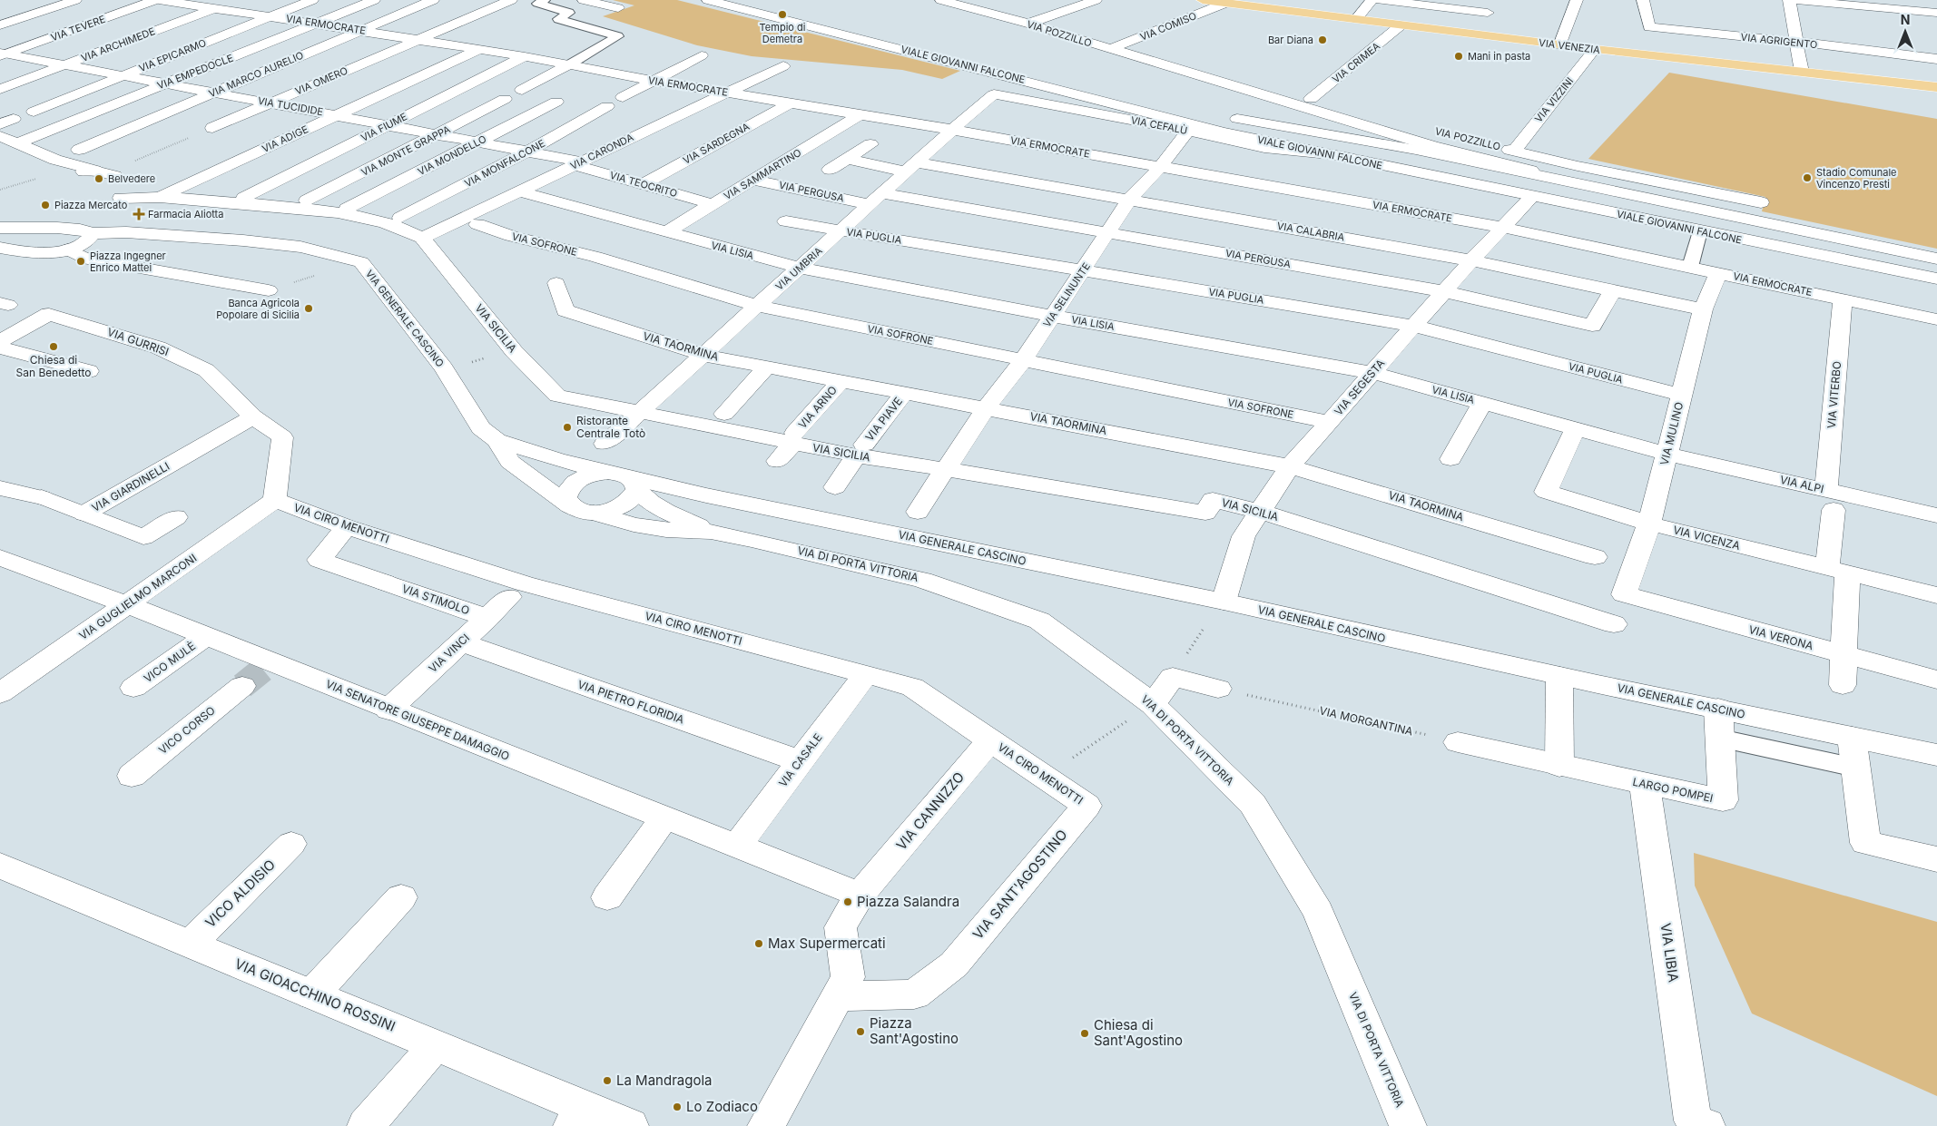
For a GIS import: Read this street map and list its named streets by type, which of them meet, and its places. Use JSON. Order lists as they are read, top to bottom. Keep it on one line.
{"streets":{"main road":["VIA VENEZIA"],"street":["VIA ERMOCRATE","VIA COMISO","VIA TEVERE","VIA POZZILLO","VIA AGRIGENTO","VIA ARCHIMEDE","VIA EPICARMO","VIA CRIMEA","VIALE GIOVANNI FALCONE","VIA EMPEDOCLE","VIA MARCO AURELIO","VIA OMERO","VIA VIZZINI","VIA TUCIDIDE","VIA CEFALÙ","VIA FIUME","VIA ADIGE","VIA SARDEGNA","VIA MONTE GRAPPA","VIA CARONDA","VIA MONDELLO","VIA MONFALCONE","VIA SAMMARTINO","VIA TEOCRITO","VIA PERGUSA","VIA CALABRIA","VIA PUGLIA","VIA SOFRONE","VIA LISIA","VIA UMBRIA","VIA SELINUNTE","VIA GENERALE CASCINO","VIA SICILIA","VIA GURRISI","VIA TAORMINA","VIA SEGESTA","VIA VITERBO","VIA ARNO","VIA PIAVE","VIA MULINO","VIA ALPI","VIA GIARDINELLI","VIA CIRO MENOTTI","VIA VICENZA","VIA DI PORTA VITTORIA","VIA GUGLIELMO MARCONI","VIA STIMOLO","VIA VERONA","VIA VINCI","VICO MULÈ","VIA PIETRO FLORIDIA","VIA SENATORE GIUSEPPE DAMAGGIO","VICO CORSO","VIA CASALE","LARGO POMPEI","VIA CANNIZZO","VIA SANT'AGOSTINO","VICO ALDISIO","VIA LIBIA","VIA GIOACCHINO ROSSINI"],"path":["VIA MORGANTINA"]},"crossings":[["VIA ERMOCRATE","VIA ARCHIMEDE"],["VIA ERMOCRATE","VIA EPICARMO"],["VIA ERMOCRATE","VIA EMPEDOCLE"],["VIA ERMOCRATE","VIA MARCO AURELIO"],["VIA ERMOCRATE","VIA OMERO"],["VIA ERMOCRATE","VIA FIUME"],["VIA ERMOCRATE","VIA ADIGE"],["VIA ERMOCRATE","VIA SARDEGNA"],["VIA ERMOCRATE","VIA CARONDA"],["VIA ERMOCRATE","VIA SAMMARTINO"],["VIA ERMOCRATE","VIA UMBRIA"],["VIA ERMOCRATE","VIA SELINUNTE"],["VIA ERMOCRATE","VIA SEGESTA"],["VIA ERMOCRATE","VIA VITERBO"],["VIA ERMOCRATE","VIA MULINO"],["VIA COMISO","VIA POZZILLO"],["VIA COMISO","VIA VENEZIA"],["VIA TEVERE","VIA TUCIDIDE"],["VIA POZZILLO","VIA CRIMEA"],["VIA POZZILLO","VIALE GIOVANNI FALCONE"],["VIA POZZILLO","VIA VIZZINI"],["VIA ARCHIMEDE","VIA TUCIDIDE"],["VIA VENEZIA","VIA CRIMEA"],["VIA VENEZIA","VIA VIZZINI"],["VIA EPICARMO","VIA TUCIDIDE"],["VIALE GIOVANNI FALCONE","VIA CEFALÙ"],["VIALE GIOVANNI FALCONE","VIA SEGESTA"],["VIA EMPEDOCLE","VIA TUCIDIDE"],["VIA MARCO AURELIO","VIA TUCIDIDE"],["VIA OMERO","VIA TUCIDIDE"],["VIA TUCIDIDE","VIA FIUME"],["VIA TUCIDIDE","VIA ADIGE"],["VIA TUCIDIDE","VIA MONTE GRAPPA"],["VIA TUCIDIDE","VIA CARONDA"],["VIA TUCIDIDE","VIA MONDELLO"],["VIA TUCIDIDE","VIA MONFALCONE"],["VIA TUCIDIDE","VIA TEOCRITO"],["VIA CEFALÙ","VIA UMBRIA"],["VIA CEFALÙ","VIA SELINUNTE"],["VIA SARDEGNA","VIA TEOCRITO"],["VIA CARONDA","VIA TEOCRITO"],["VIA CARONDA","VIA LISIA"],["VIA CARONDA","VIA SICILIA"],["VIA SAMMARTINO","VIA TEOCRITO"],["VIA SAMMARTINO","VIA PERGUSA"],["VIA SAMMARTINO","VIA LISIA"],["VIA PERGUSA","VIA CALABRIA"],["VIA PERGUSA","VIA UMBRIA"],["VIA PERGUSA","VIA SELINUNTE"],["VIA PERGUSA","VIA SEGESTA"],["VIA CALABRIA","VIA UMBRIA"],["VIA CALABRIA","VIA SELINUNTE"],["VIA CALABRIA","VIA SEGESTA"],["VIA CALABRIA","VIA MULINO"],["VIA PUGLIA","VIA UMBRIA"],["VIA PUGLIA","VIA SELINUNTE"],["VIA PUGLIA","VIA SEGESTA"],["VIA PUGLIA","VIA MULINO"],["VIA SOFRONE","VIA UMBRIA"],["VIA SOFRONE","VIA SELINUNTE"],["VIA SOFRONE","VIA SEGESTA"],["VIA LISIA","VIA UMBRIA"],["VIA LISIA","VIA SELINUNTE"],["VIA LISIA","VIA SEGESTA"],["VIA LISIA","VIA MULINO"],["VIA LISIA","VIA ALPI"],["VIA LISIA","VIA VICENZA"],["VIA UMBRIA","VIA SICILIA"],["VIA UMBRIA","VIA TAORMINA"],["VIA SELINUNTE","VIA SICILIA"],["VIA SELINUNTE","VIA TAORMINA"],["VIA GENERALE CASCINO","VIA SEGESTA"],["VIA GENERALE CASCINO","LARGO POMPEI"],["VIA SICILIA","VIA SEGESTA"],["VIA SICILIA","VIA ARNO"],["VIA SICILIA","VIA PIAVE"],["VIA GURRISI","VIA GIARDINELLI"],["VIA GURRISI","VIA CIRO MENOTTI"],["VIA GURRISI","VIA GUGLIELMO MARCONI"],["VIA TAORMINA","VIA SEGESTA"],["VIA TAORMINA","VIA ARNO"],["VIA TAORMINA","VIA PIAVE"],["VIA VITERBO","VIA ALPI"],["VIA VITERBO","VIA VICENZA"],["VIA VITERBO","VIA VERONA"],["VIA MULINO","VIA ALPI"],["VIA MULINO","VIA VICENZA"],["VIA MULINO","VIA VERONA"],["VIA CIRO MENOTTI","VIA GUGLIELMO MARCONI"],["VIA CIRO MENOTTI","VIA STIMOLO"],["VIA CIRO MENOTTI","VIA CASALE"],["VIA CIRO MENOTTI","VIA CANNIZZO"],["VIA CIRO MENOTTI","VIA SANT'AGOSTINO"],["VIA GUGLIELMO MARCONI","VIA SENATORE GIUSEPPE DAMAGGIO"],["VIA STIMOLO","VIA VINCI"],["VIA VINCI","VIA PIETRO FLORIDIA"],["VIA VINCI","VIA SENATORE GIUSEPPE DAMAGGIO"],["VICO MULÈ","VIA SENATORE GIUSEPPE DAMAGGIO"],["VIA PIETRO FLORIDIA","VIA CASALE"],["VIA SENATORE GIUSEPPE DAMAGGIO","VIA CASALE"],["VIA SENATORE GIUSEPPE DAMAGGIO","VIA CANNIZZO"],["LARGO POMPEI","VIA LIBIA"],["VICO ALDISIO","VIA GIOACCHINO ROSSINI"]],"places":{"other":["Tempio di Demetra","Bar Diana","Mani in pasta","Stadio Comunale Vincenzo Presti","Belvedere","Piazza Mercato","Piazza Ingegner Enrico Mattei","Banca Agricola Popolare di Sicilia","Chiesa di San Benedetto","Ristorante Centrale Totò","Piazza Salandra","Max Supermercati","Piazza Sant'Agostino","Chiesa di Sant'Agostino","La Mandragola","Lo Zodiaco"],"health":["Farmacia Aliotta"]},"north":"top"}
